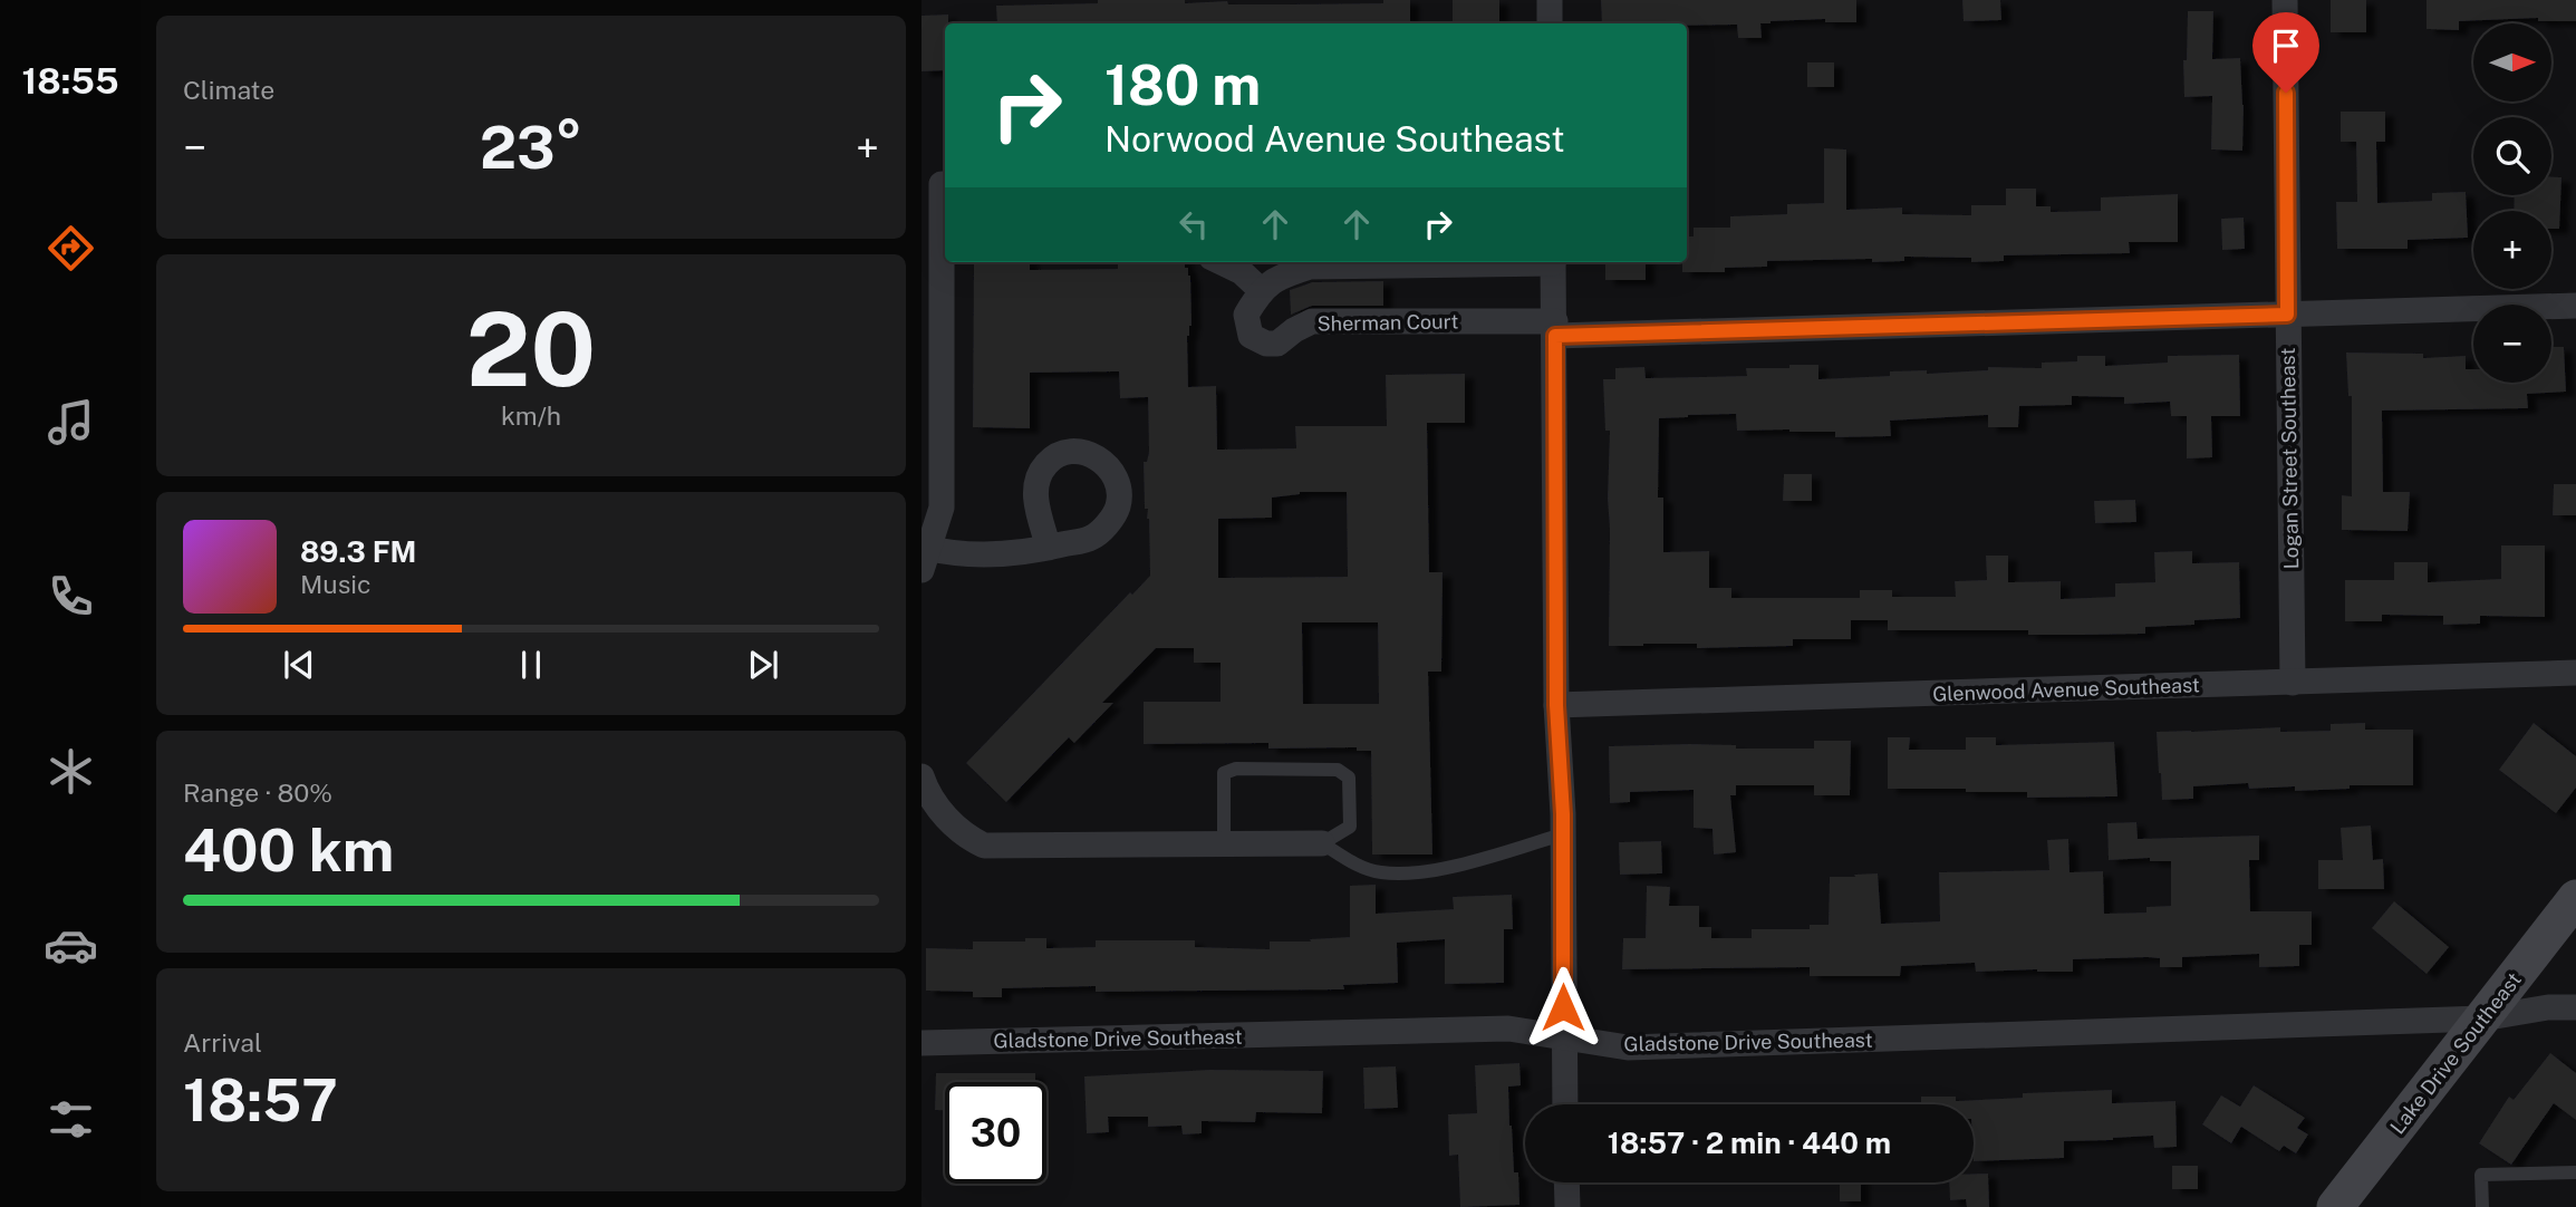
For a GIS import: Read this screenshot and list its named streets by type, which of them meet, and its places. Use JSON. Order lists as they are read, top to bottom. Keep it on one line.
{"streets":{"main road":["Lake Drive Southeast"],"street":["Sherman Court","Logan Street Southeast","Glenwood Avenue Southeast","Gladstone Drive Southeast"]},"crossings":[["Logan Street Southeast","Glenwood Avenue Southeast"],["Gladstone Drive Southeast","Lake Drive Southeast"]],"north":"right","page":{"tabs":"18:55","tile":["Climate",["20","km/h"],["Range · 80%","400 km"],["Arrival","18:57"]],"map_buttons":["+","−"],"turn":["180 m","Norwood Avenue Southeast"],"heat":["−","23°","+"],"song":["89.3 FM","Music"],"limit":"30","trip":"18:57 · 2 min · 440 m"}}
